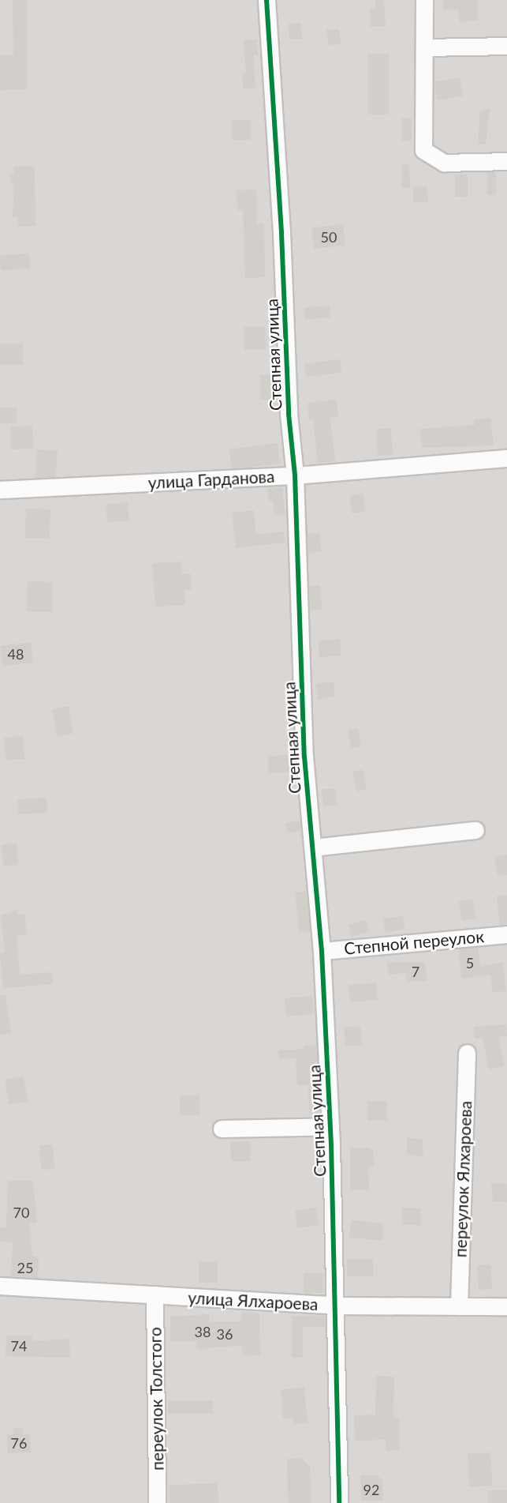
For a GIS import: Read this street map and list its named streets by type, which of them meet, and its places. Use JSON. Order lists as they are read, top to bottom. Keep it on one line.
{"streets":{"street":["Степная улица","улица Гарданова","Степной переулок","переулок Ялхароева","улица Ялхароева","переулок Толстого"]},"crossings":[["Степная улица","улица Гарданова"],["Степная улица","Степной переулок"],["Степная улица","улица Ялхароева"],["переулок Ялхароева","улица Ялхароева"],["улица Ялхароева","переулок Толстого"]],"house_numbers":["50","48","5","7","70","25","38","36","74","76","92"]}
